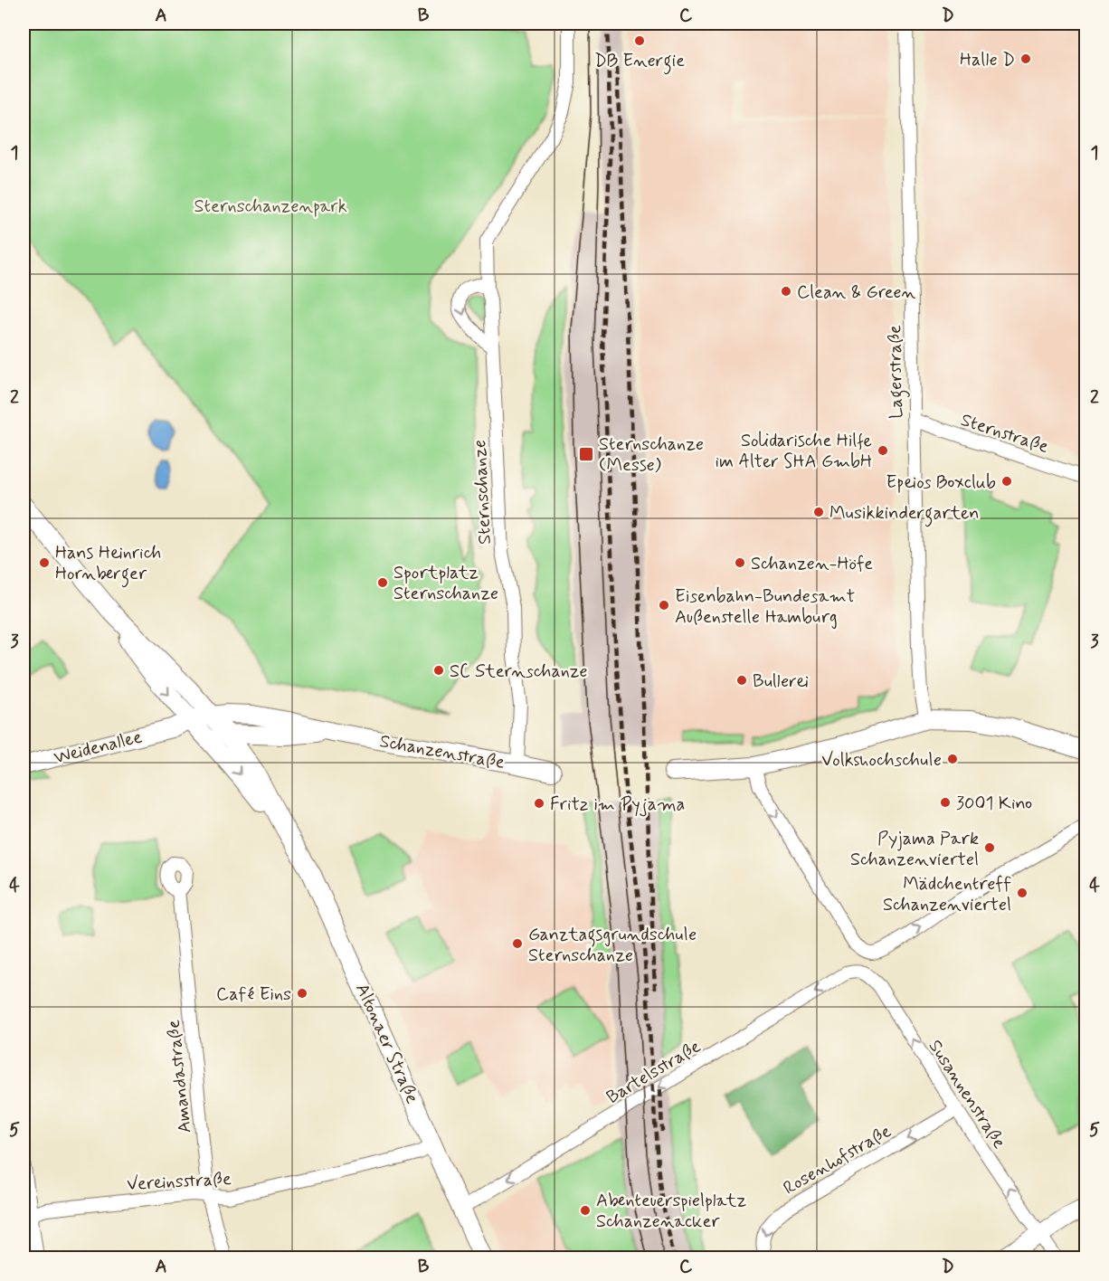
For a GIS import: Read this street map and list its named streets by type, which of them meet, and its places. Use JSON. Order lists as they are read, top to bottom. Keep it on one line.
{"streets":{"street":["Lagerstraße","Sternstraße","Sternschanze","Weidenallee","Schanzenstraße","Altonaer Straße","Bartelsstraße","Amandastraße","Susannenstraße","Rosenhofstraße","Vereinsstraße"]},"crossings":[["Lagerstraße","Sternstraße"],["Sternschanze","Schanzenstraße"],["Weidenallee","Schanzenstraße"],["Weidenallee","Altonaer Straße"],["Schanzenstraße","Altonaer Straße"],["Altonaer Straße","Bartelsstraße"],["Altonaer Straße","Vereinsstraße"],["Bartelsstraße","Susannenstraße"],["Amandastraße","Vereinsstraße"],["Susannenstraße","Rosenhofstraße"]],"one_way":["Bartelsstraße","Susannenstraße","Rosenhofstraße"],"parks":["Sternschanzenpark"],"places":{"other":["DB Energie","Halle D","Clean & Green","Solidarische Hilfe im Alter SHA GmbH","Epeios Boxclub","Musikkindergarten","Hans Heinrich Hornberger","Schanzen-Höfe","Sportplatz Sternschanze","Eisenbahn-Bundesamt Außenstelle Hamburg","SC Sternschanze","Bullerei","Volkshochschule","3001 Kino","Fritz im Pyjama","Pyjama Park Schanzenviertel","Mädchentreff Schanzenviertel","Ganztagsgrundschule Sternschanze","Café Eins","Abenteuerspielplatz Schanzenacker"],"transit":["Sternschanze (Messe)"]},"grid":{"columns":["A","B","C","D"],"rows":["1","2","3","4","5"]}}
